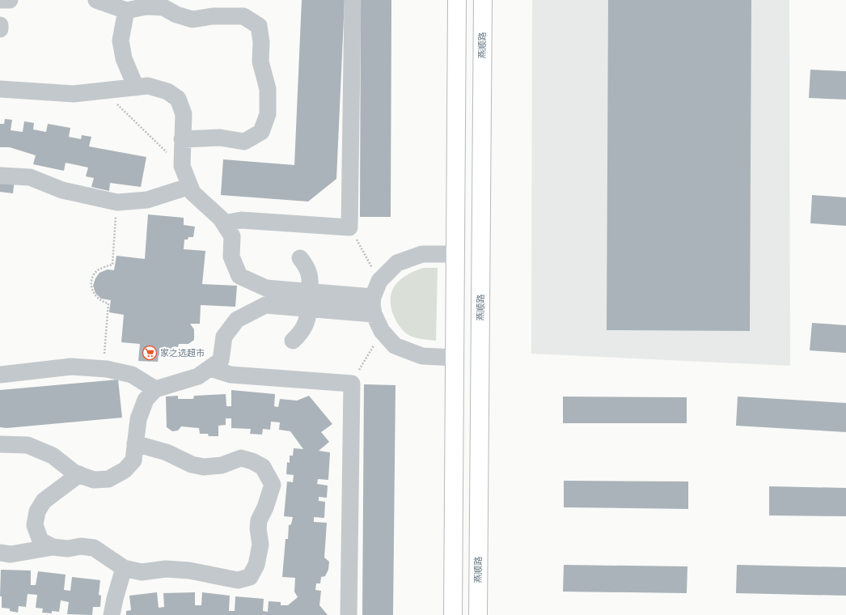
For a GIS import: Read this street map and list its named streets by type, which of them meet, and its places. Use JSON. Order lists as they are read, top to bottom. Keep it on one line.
{"streets":{"main road":["燕顺路"]},"places":{"supermarket":["家之选超市"]}}
